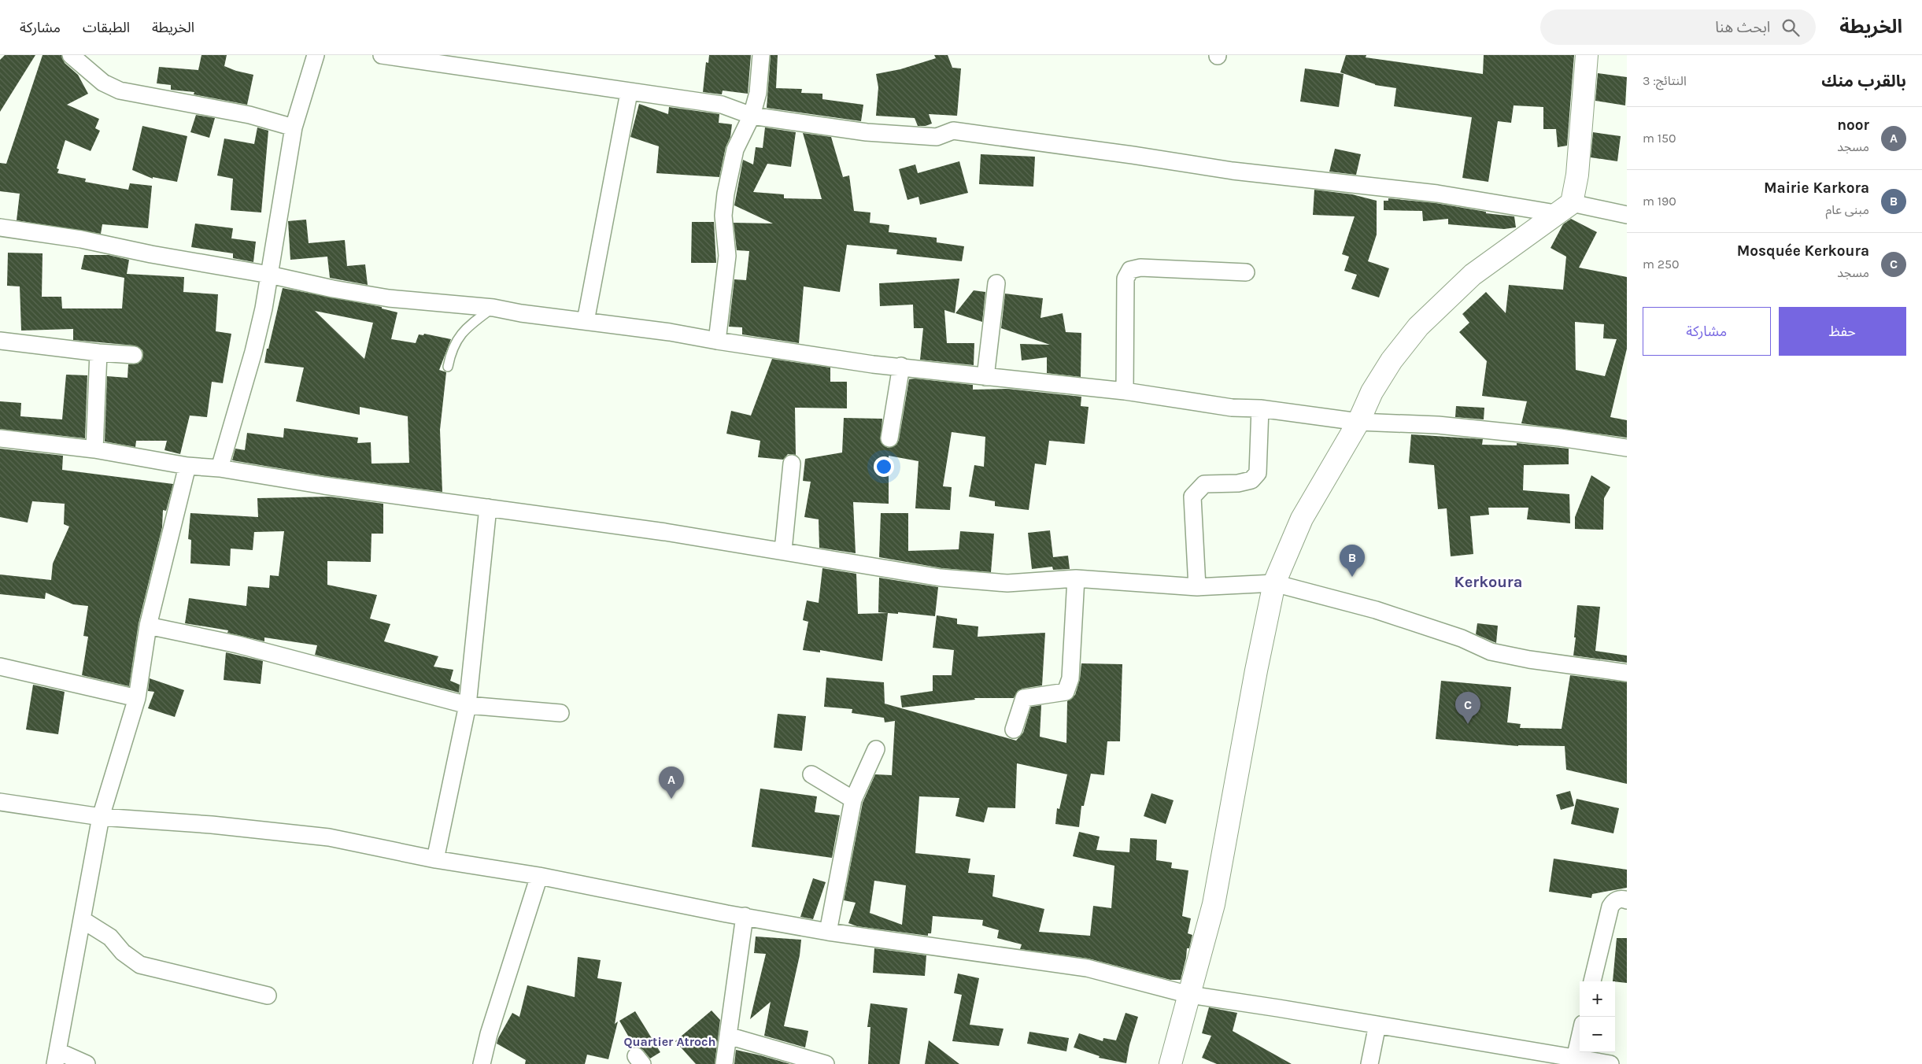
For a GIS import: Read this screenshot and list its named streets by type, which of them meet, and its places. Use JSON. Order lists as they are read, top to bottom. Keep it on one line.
{"districts":["Kerkoura","Quartier Atroch"],"page":{"header":"الخريطة","search":"ابحث هنا","nav":["الخريطة","الطبقات","مشاركة"],"heading":["بالقرب منك","النتائج: 3"],"list":[{"mark":"A","name":"noor","note":"مسجد","value":"150 m"},{"mark":"B","name":"Mairie Karkora","note":"مبنى عام","value":"190 m"},{"mark":"C","name":"Mosquée Kerkoura","note":"مسجد","value":"250 m"}],"buttons":["حفظ","مشاركة"],"pins":["B","C","A"],"map_buttons":["+","−"]}}
